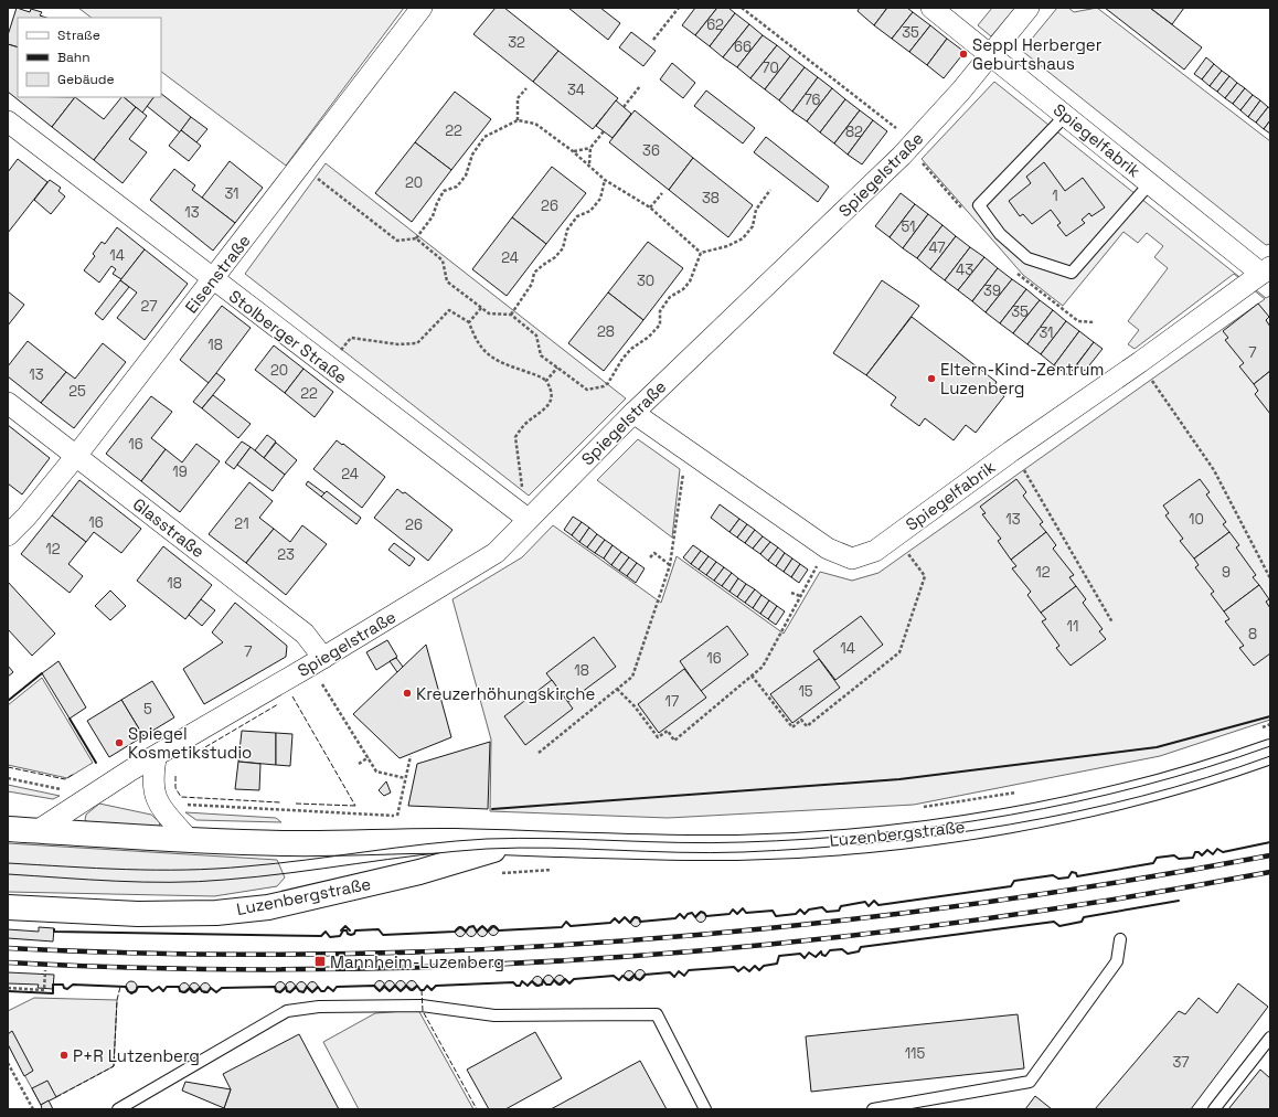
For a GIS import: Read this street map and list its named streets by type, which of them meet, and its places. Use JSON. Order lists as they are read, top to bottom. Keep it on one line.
{"streets":{"main road":["Luzenbergstraße"],"street":["Spiegelfabrik","Spiegelstraße","Eisenstraße","Stolberger Straße","Glasstraße"]},"crossings":[["Spiegelfabrik","Spiegelstraße"],["Spiegelstraße","Stolberger Straße"],["Spiegelstraße","Glasstraße"],["Spiegelstraße","Luzenbergstraße"],["Eisenstraße","Stolberger Straße"],["Eisenstraße","Glasstraße"]],"places":{"other":["Seppl Herberger Geburtshaus","Eltern-Kind-Zentrum Luzenberg","Kreuzerhöhungskirche","Spiegel Kosmetikstudio","P+R Lutzenberg"],"transit":["Mannheim-Luzenberg"]},"house_numbers":["62","35","32","66","70","34","76","22","82","36","20","31","1","38","26","13","51","47","14","24","43","30","39","27","35","28","31","18","7","20","13","25","22","16","19","24","13","10","16","21","26","12","23","12","9","18","11","8","14","7","16","18","15","17","5","115","37"],"legend":["Straße","Bahn","Gebäude"]}
